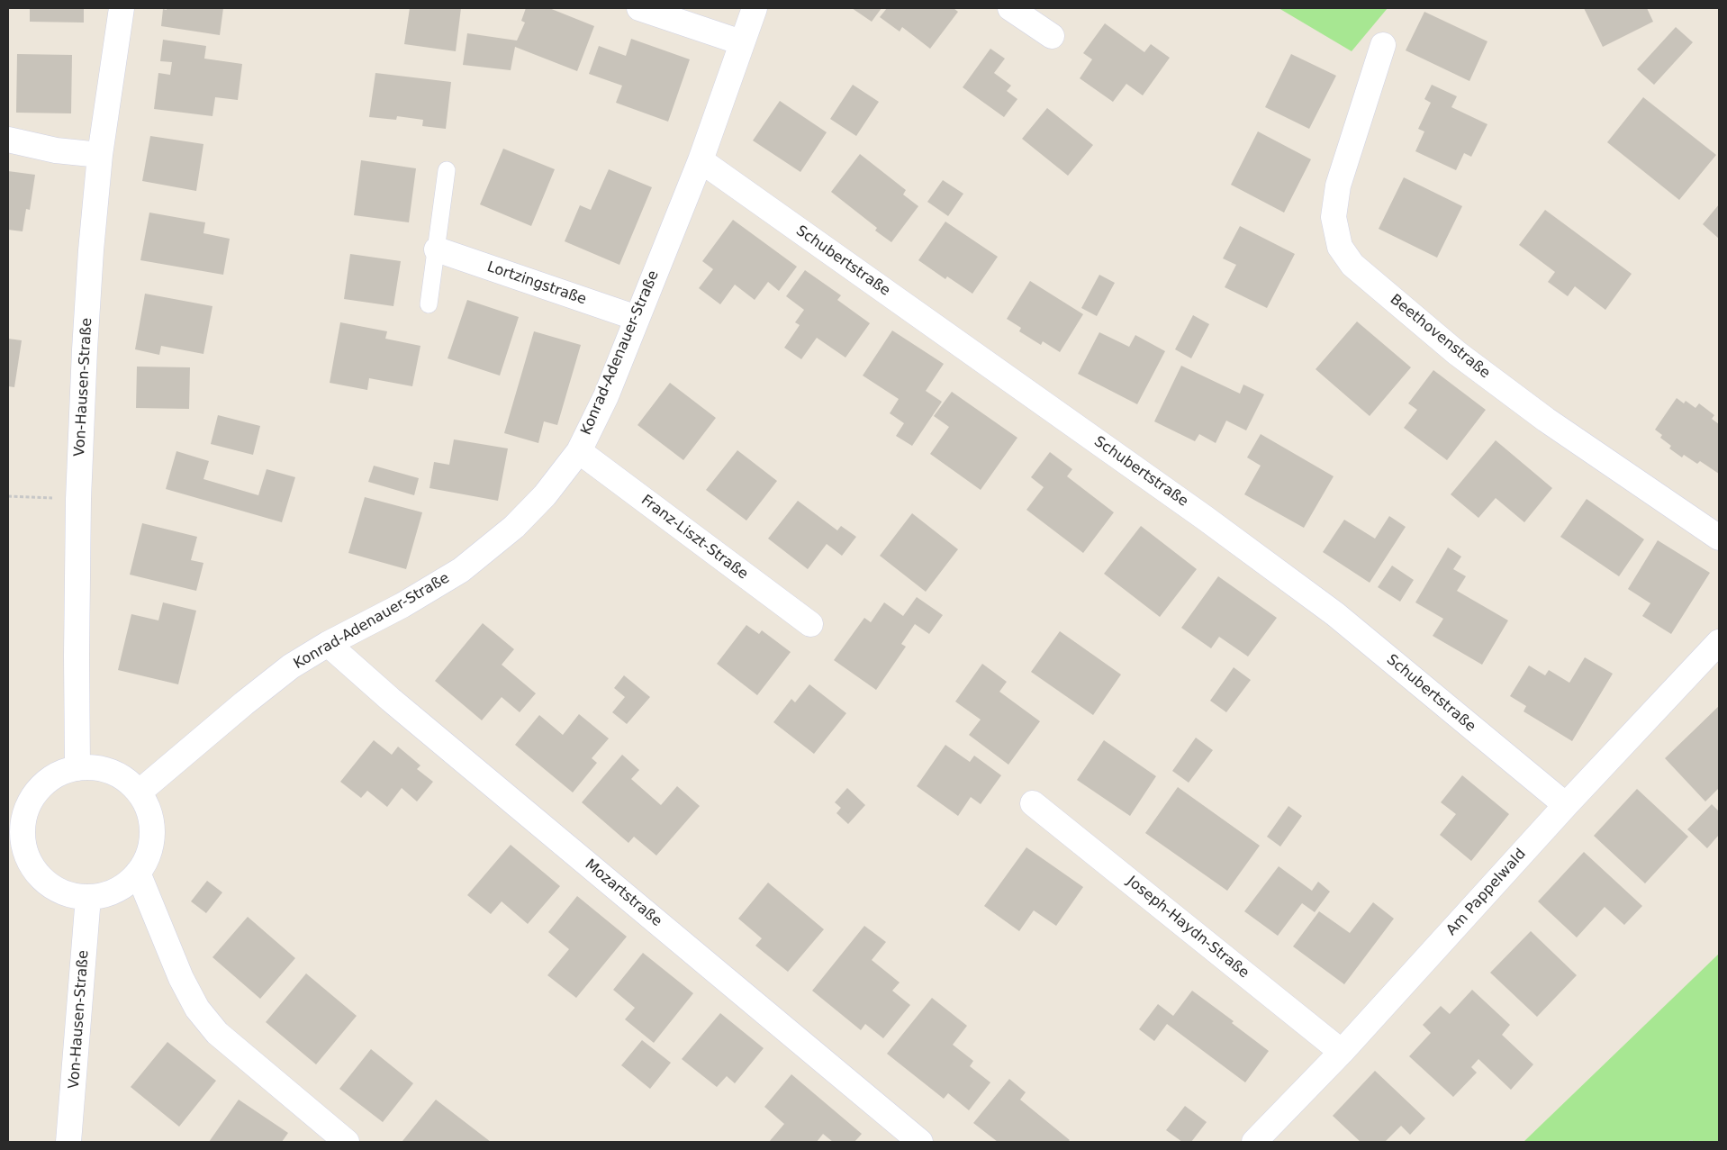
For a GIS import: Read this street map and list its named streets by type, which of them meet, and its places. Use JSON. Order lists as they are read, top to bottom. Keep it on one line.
{"streets":{"street":["Schubertstraße","Lortzingstraße","Beethovenstraße","Konrad-Adenauer-Straße","Von-Hausen-Straße","Franz-Liszt-Straße","Am Pappelwald","Mozartstraße","Joseph-Haydn-Straße"]},"crossings":[["Schubertstraße","Konrad-Adenauer-Straße"],["Schubertstraße","Am Pappelwald"],["Lortzingstraße","Konrad-Adenauer-Straße"],["Konrad-Adenauer-Straße","Von-Hausen-Straße"],["Konrad-Adenauer-Straße","Franz-Liszt-Straße"],["Konrad-Adenauer-Straße","Mozartstraße"],["Am Pappelwald","Joseph-Haydn-Straße"]]}
